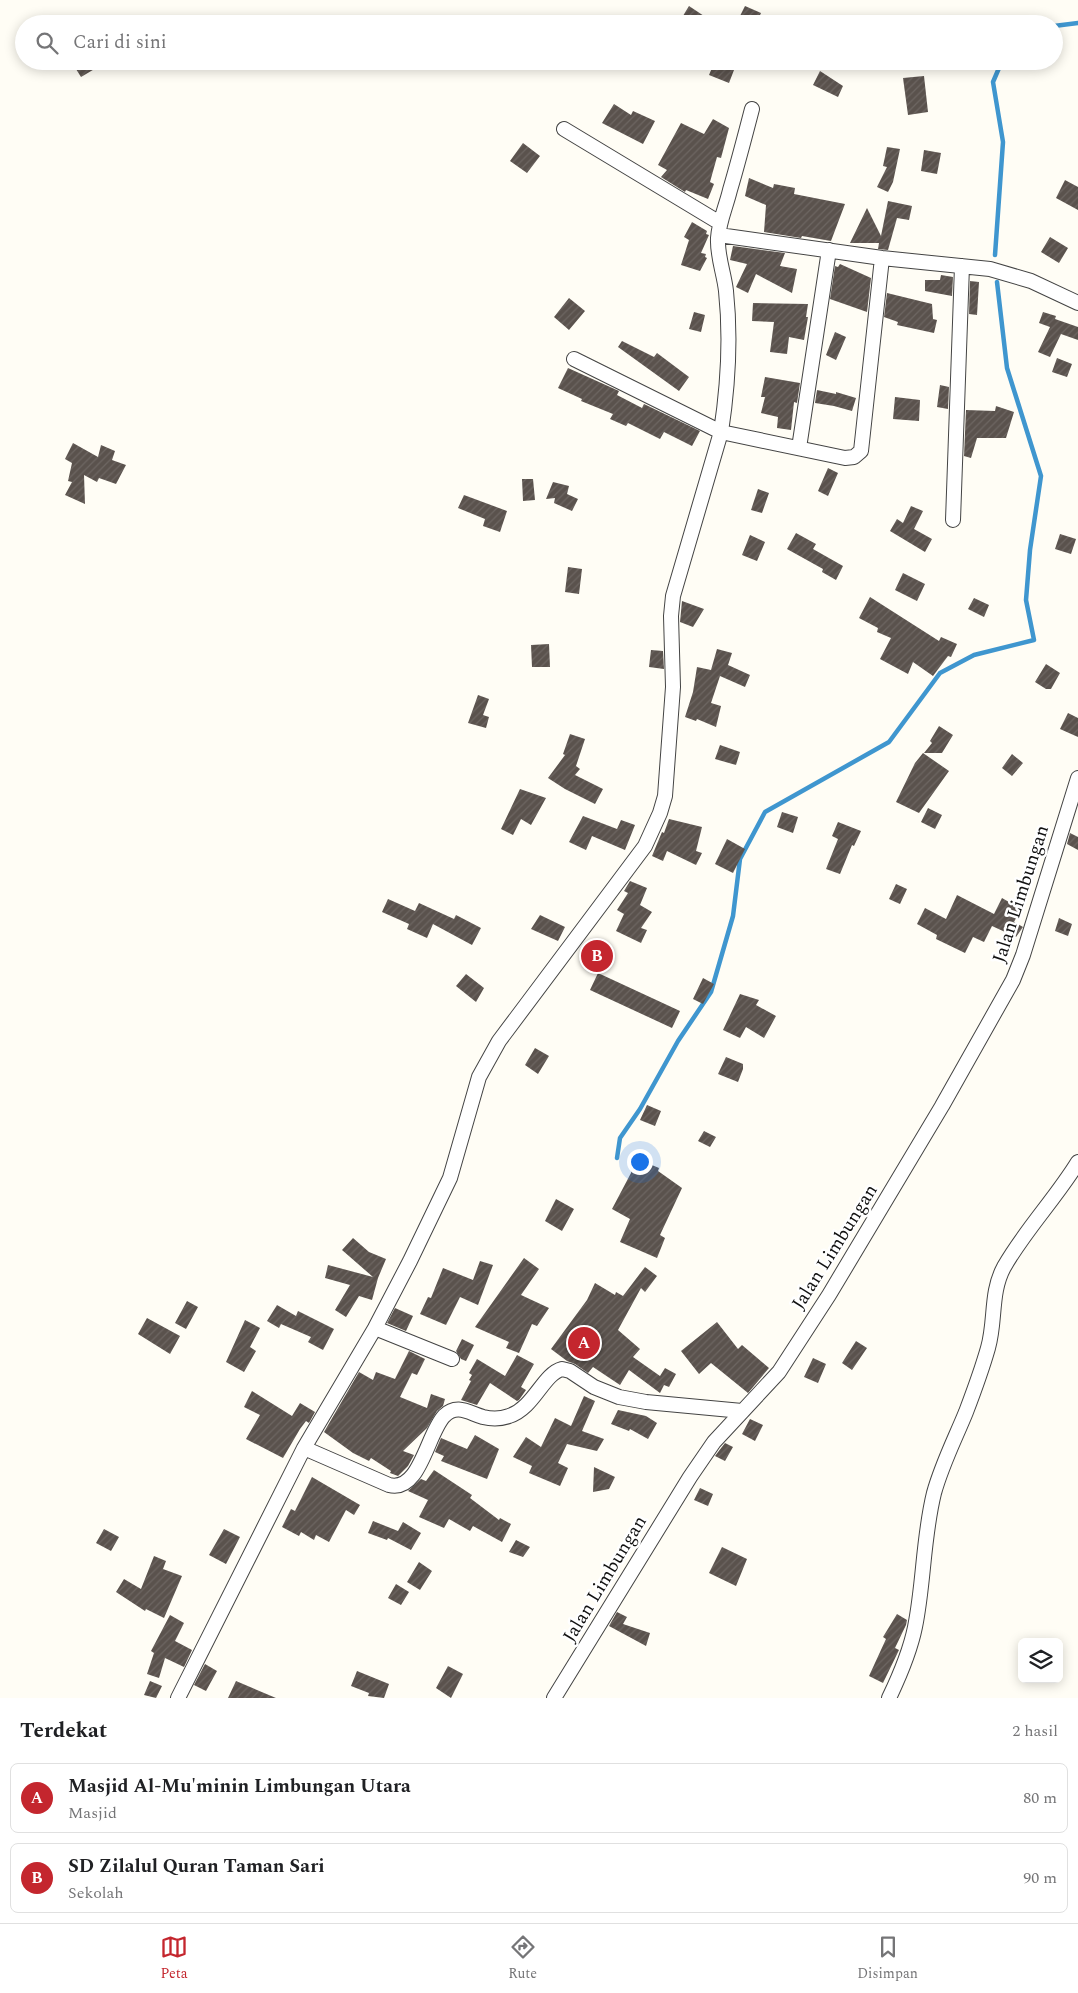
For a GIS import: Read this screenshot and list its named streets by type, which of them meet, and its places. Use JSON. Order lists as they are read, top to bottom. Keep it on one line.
{"streets":{"street":["Jalan Limbungan"]},"page":{"search":"Cari di sini","pins":["B","A"],"heading":["Terdekat","2 hasil"],"list":[{"mark":"A","name":"Masjid Al-Mu'minin Limbungan Utara","note":"Masjid","value":"80 m"},{"mark":"B","name":"SD Zilalul Quran Taman Sari","note":"Sekolah","value":"90 m"}],"nav":["Peta","Rute","Disimpan"]}}
